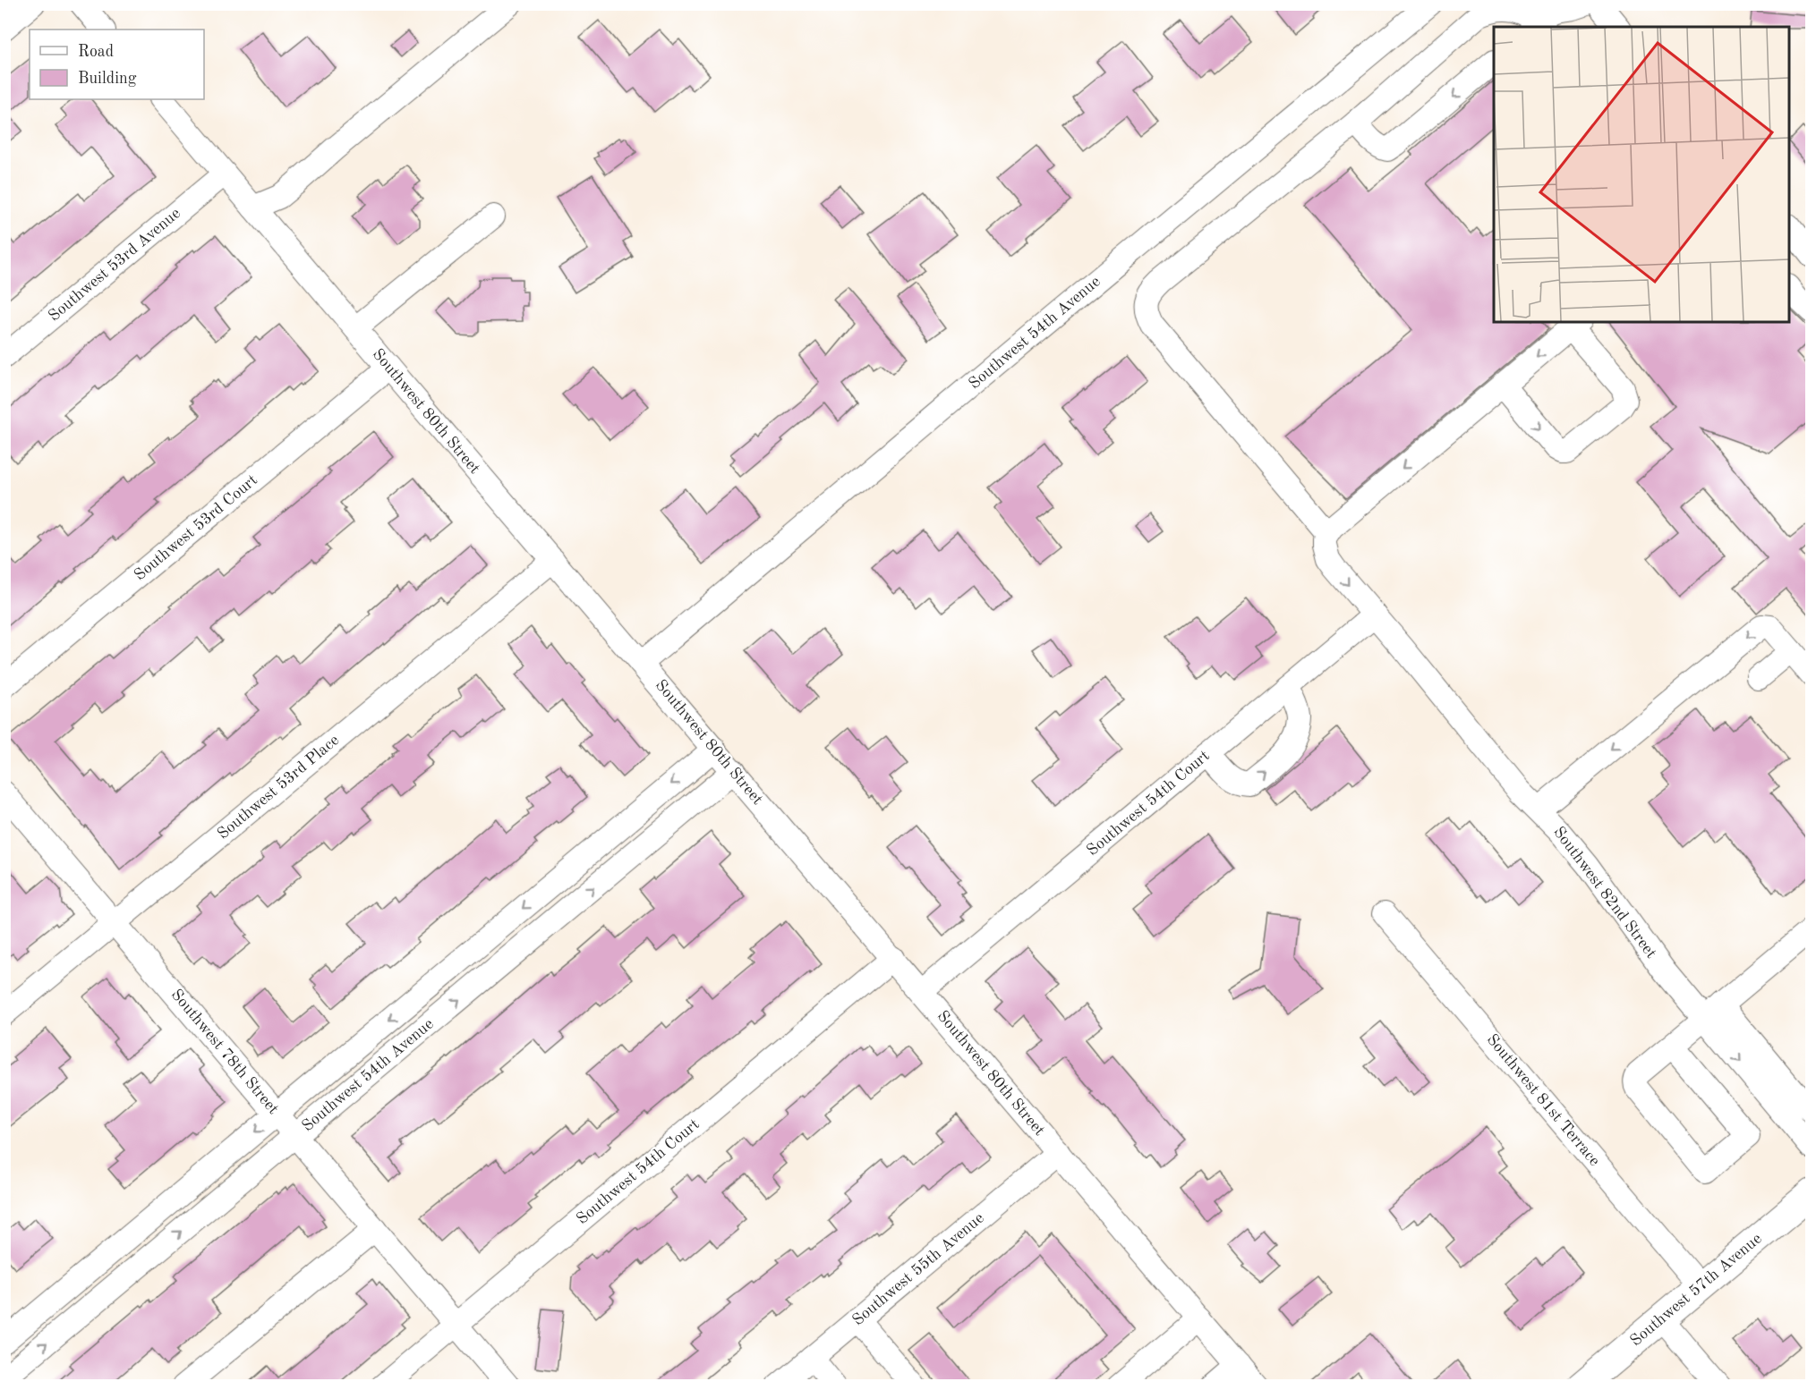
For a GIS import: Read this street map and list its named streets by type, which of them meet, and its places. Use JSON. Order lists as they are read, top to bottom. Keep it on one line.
{"streets":{"main road":["Southwest 57th Avenue"],"street":["Southwest 53rd Avenue","Southwest 54th Avenue","Southwest 80th Street","Southwest 53rd Court","Southwest 53rd Place","Southwest 54th Court","Southwest 82nd Street","Southwest 78th Street","Southwest 81st Terrace","Southwest 55th Avenue"]},"crossings":[["Southwest 53rd Avenue","Southwest 80th Street"],["Southwest 54th Avenue","Southwest 80th Street"],["Southwest 54th Avenue","Southwest 78th Street"],["Southwest 80th Street","Southwest 53rd Court"],["Southwest 80th Street","Southwest 53rd Place"],["Southwest 80th Street","Southwest 54th Court"],["Southwest 80th Street","Southwest 55th Avenue"],["Southwest 53rd Place","Southwest 78th Street"],["Southwest 54th Court","Southwest 82nd Street"],["Southwest 54th Court","Southwest 78th Street"],["Southwest 81st Terrace","Southwest 57th Avenue"]],"legend":["Road","Building"]}
